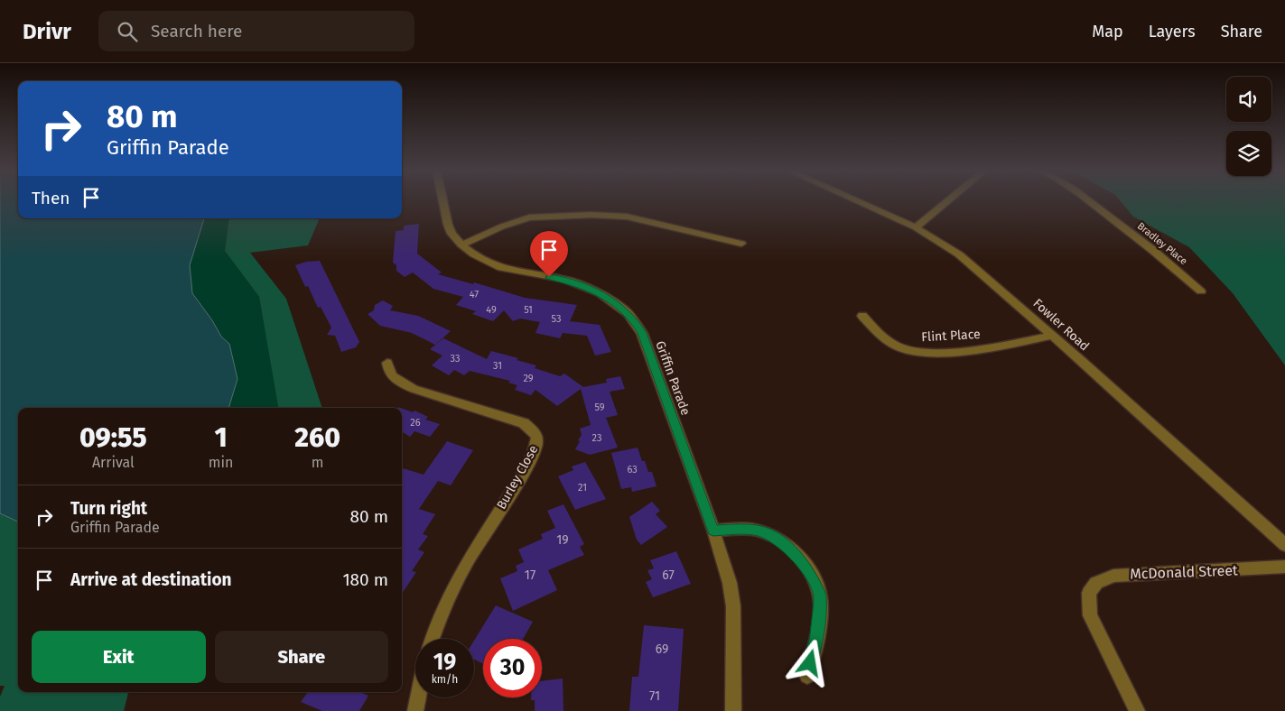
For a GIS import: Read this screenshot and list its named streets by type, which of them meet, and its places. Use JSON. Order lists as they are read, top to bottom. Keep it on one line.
{"streets":{"street":["Bradley Place","Fowler Road","Flint Place","Griffin Parade","Burley Close","McDonald Street"]},"crossings":[["Fowler Road","Flint Place"]],"house_numbers":["47","49","51","53","33","31","29","59","26","23","63","21","19","17","67","69","71"],"page":{"header":"Drivr","search":"Search here","nav":["Map","Layers","Share"],"turn":["80 m","Griffin Parade"],"then":"Then","eta":["09:55","Arrival","1","min","260","m"],"list":[{"name":"Turn right","note":"Griffin Parade","value":"80 m"},{"name":"Arrive at destination","value":"180 m"}],"buttons":["Exit","Share"],"speed":"19 km/h","limit":"30"}}
